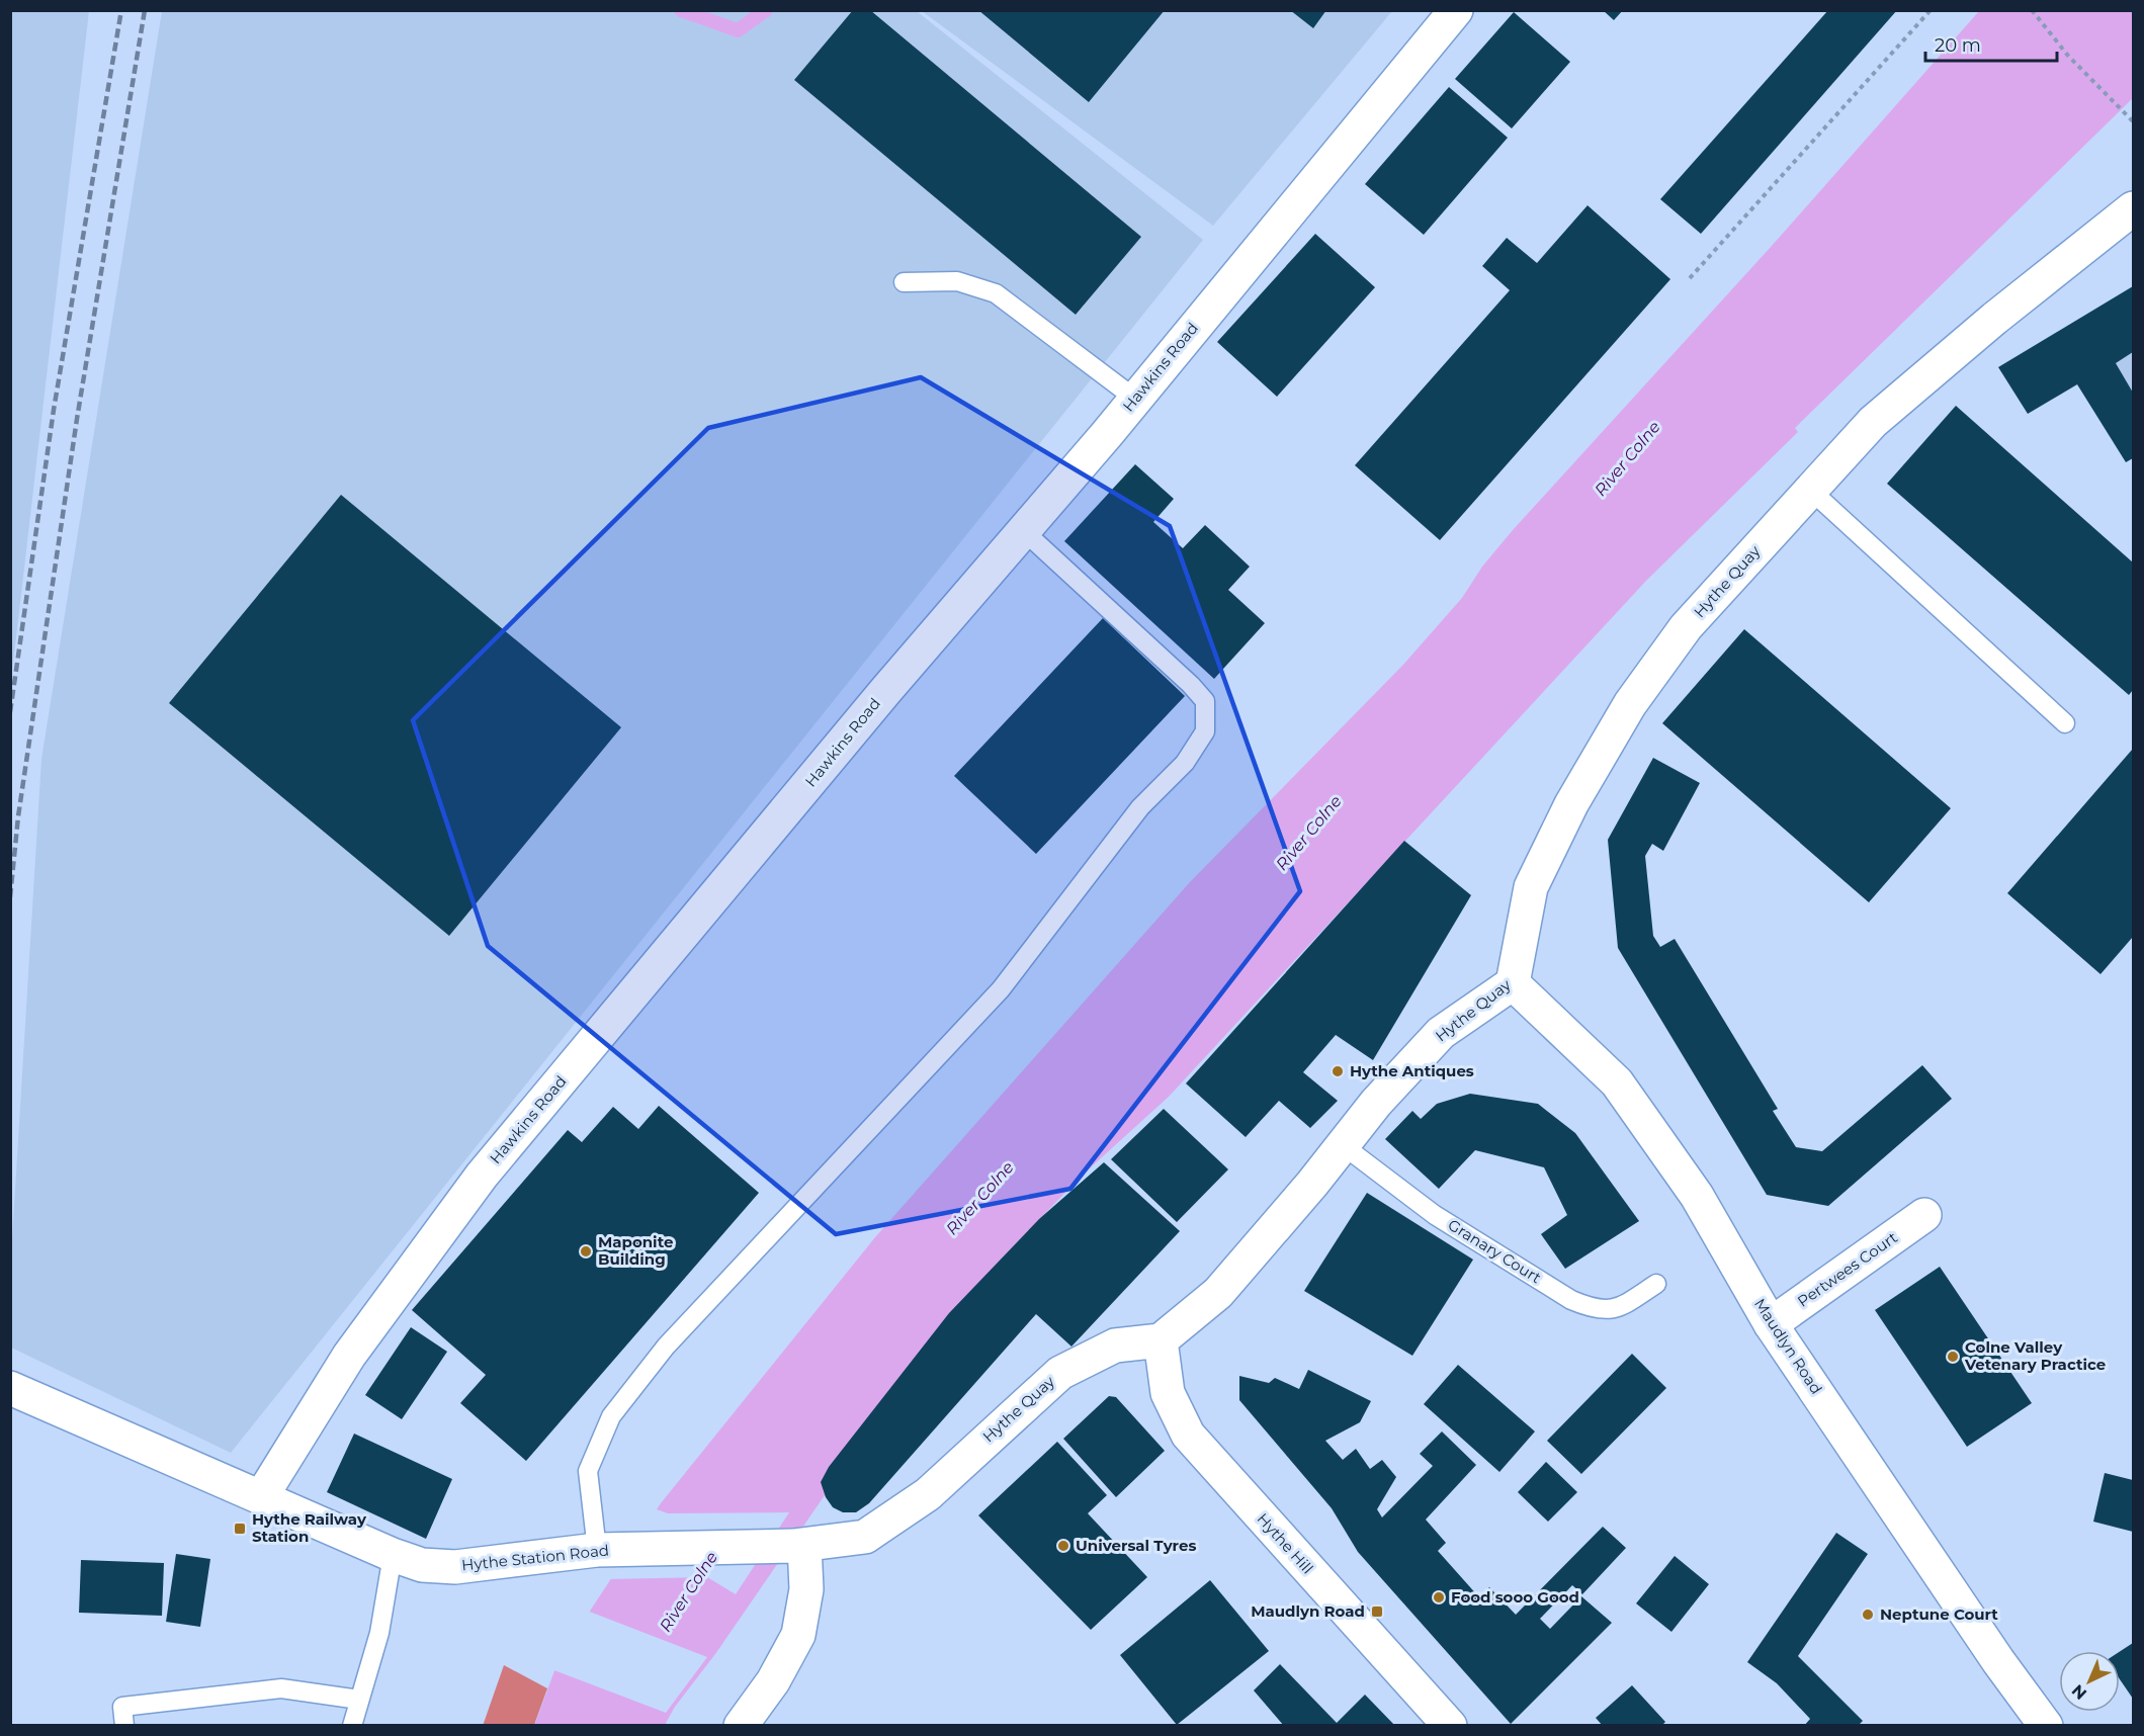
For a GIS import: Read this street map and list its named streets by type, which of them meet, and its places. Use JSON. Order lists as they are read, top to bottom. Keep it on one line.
{"streets":{"street":["Hawkins Road","Hythe Quay","Pertwees Court","Maudlyn Road","Hythe Hill","Hythe Station Road"],"lane":["Granary Court"]},"crossings":[["Hawkins Road","Hythe Station Road"],["Hythe Quay","Granary Court"],["Hythe Quay","Maudlyn Road"],["Hythe Quay","Hythe Hill"],["Hythe Quay","Hythe Station Road"],["Pertwees Court","Maudlyn Road"]],"water":["River Colne"],"places":{"other":["Hythe Antiques","Maponite Building","Colne Valley Vetenary Practice","Universal Tyres","Food sooo Good","Neptune Court"],"transit":["Hythe Railway Station","Maudlyn Road"]},"scale_bar":"20 m","north":"bottom left"}
